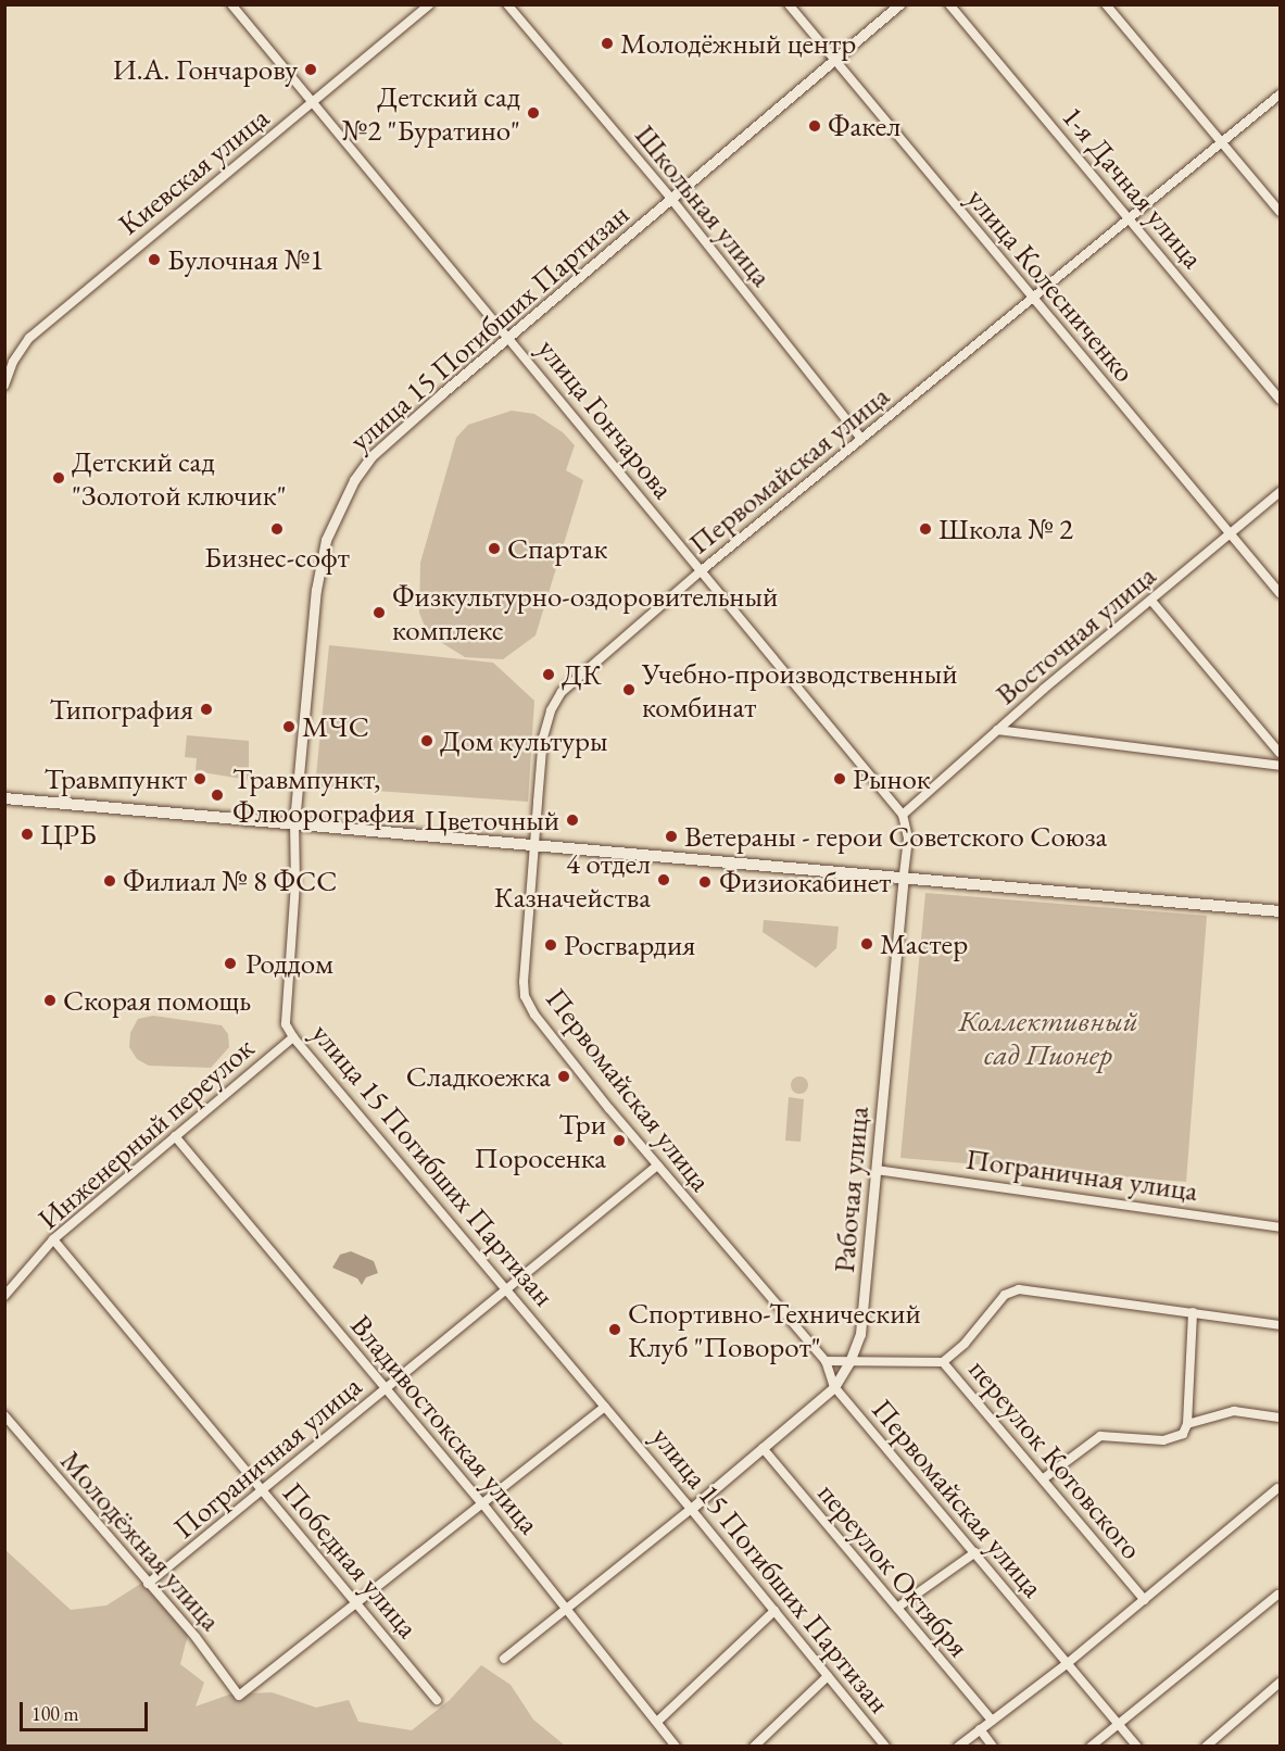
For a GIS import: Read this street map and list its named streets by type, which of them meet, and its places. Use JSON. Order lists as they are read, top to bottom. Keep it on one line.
{"streets":{"street":["Киевская улица","1-я Дачная улица","Школьная улица","улица Колесниченко","улица 15 Погибших Партизан","улица Гончарова","Первомайская улица","Восточная улица","Инженерный переулок","Пограничная улица","Рабочая улица","Владивостокская улица","переулок Котовского","Молодёжная улица","Победная улица","переулок Октября"]},"crossings":[["Киевская улица","улица Гончарова"],["1-я Дачная улица","Первомайская улица"],["Школьная улица","улица 15 Погибших Партизан"],["Школьная улица","Первомайская улица"],["улица Колесниченко","улица 15 Погибших Партизан"],["улица Колесниченко","Первомайская улица"],["улица Колесниченко","Восточная улица"],["улица 15 Погибших Партизан","улица Гончарова"],["улица 15 Погибших Партизан","Инженерный переулок"],["улица 15 Погибших Партизан","Пограничная улица"],["улица 15 Погибших Партизан","Рабочая улица"],["улица Гончарова","Первомайская улица"],["улица Гончарова","Восточная улица"],["Первомайская улица","Пограничная улица"],["Первомайская улица","Рабочая улица"],["Инженерный переулок","Владивостокская улица"],["Инженерный переулок","Победная улица"],["Пограничная улица","Рабочая улица"],["Пограничная улица","Владивостокская улица"],["Пограничная улица","Молодёжная улица"],["Пограничная улица","Победная улица"],["Рабочая улица","Владивостокская улица"],["Рабочая улица","переулок Октября"],["Молодёжная улица","Победная улица"]],"parks":["Коллективный сад Пионер"],"places":["Молодёжный центр","И.А. Гончарову","Детский сад №2 \"Буратино\"","Факел","Булочная №1","Детский сад \"Золотой ключик\"","Бизнес-софт","Школа № 2","Спартак","Физкультурно-оздоровительный комплекс","ДК","Учебно-производственный комбинат","Типография","МЧС","Дом культуры","Травмпункт","Рынок","Травмпункт, Флюорография","Цветочный","ЦРБ","Ветераны - герои Советского Союза","4 отдел Казначейства","Филиал № 8 ФСС","Физиокабинет","Мастер","Росгвардия","Роддом","Скорая помощь","Сладкоежка","Три Поросенка","Спортивно-Технический Клуб \"Поворот\""],"scale_bar":"100 m"}
